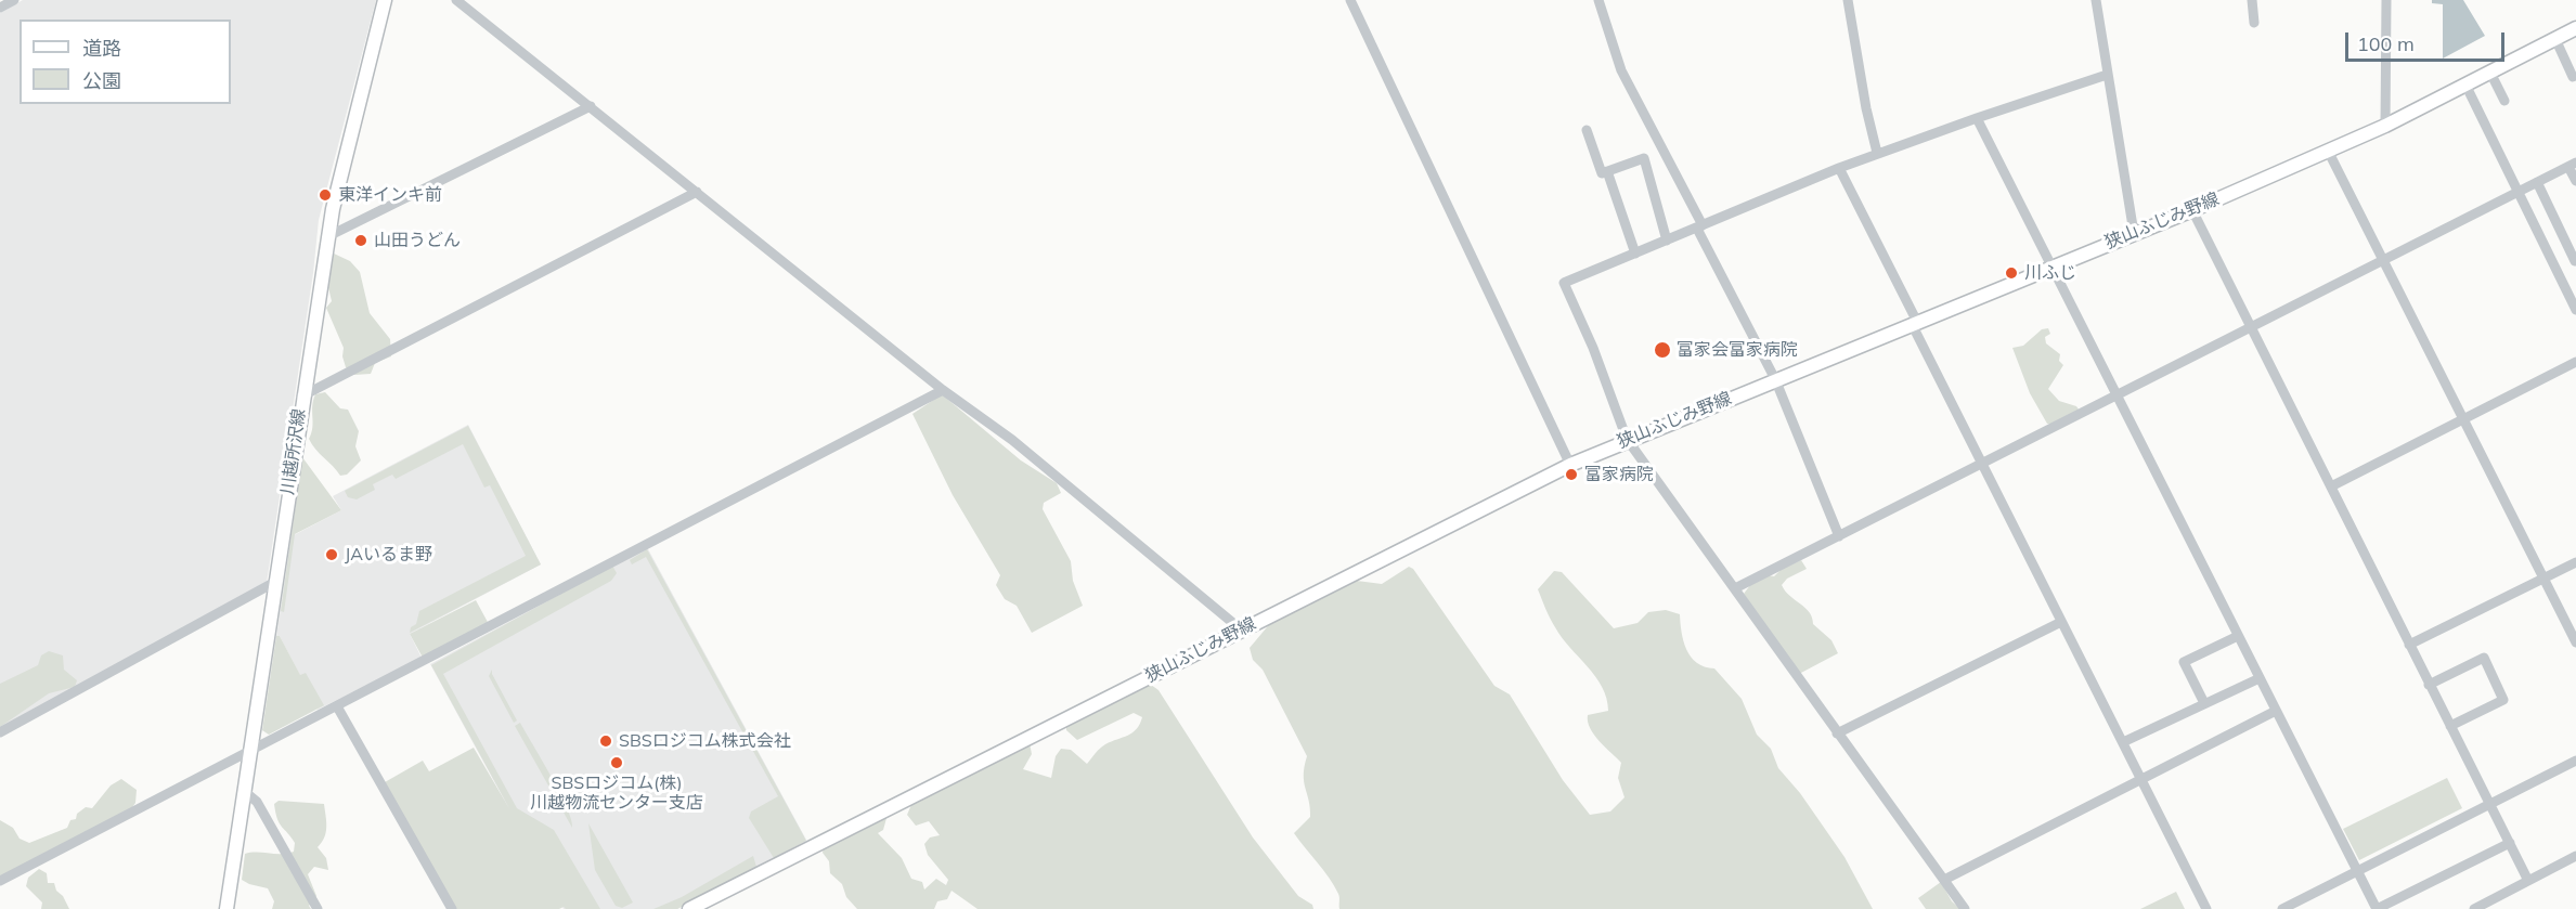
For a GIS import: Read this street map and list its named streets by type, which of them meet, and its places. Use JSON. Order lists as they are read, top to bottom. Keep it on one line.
{"streets":{"main road":["狭山ふじみ野線","川越所沢線"]},"places":["東洋インキ前","山田うどん","川ふじ","富家会富家病院","富家病院","JAいるま野","SBSロジコム株式会社","SBSロジコム(株) 川越物流センター支店"],"legend":["道路","公園"],"scale_bar":"100 m"}
